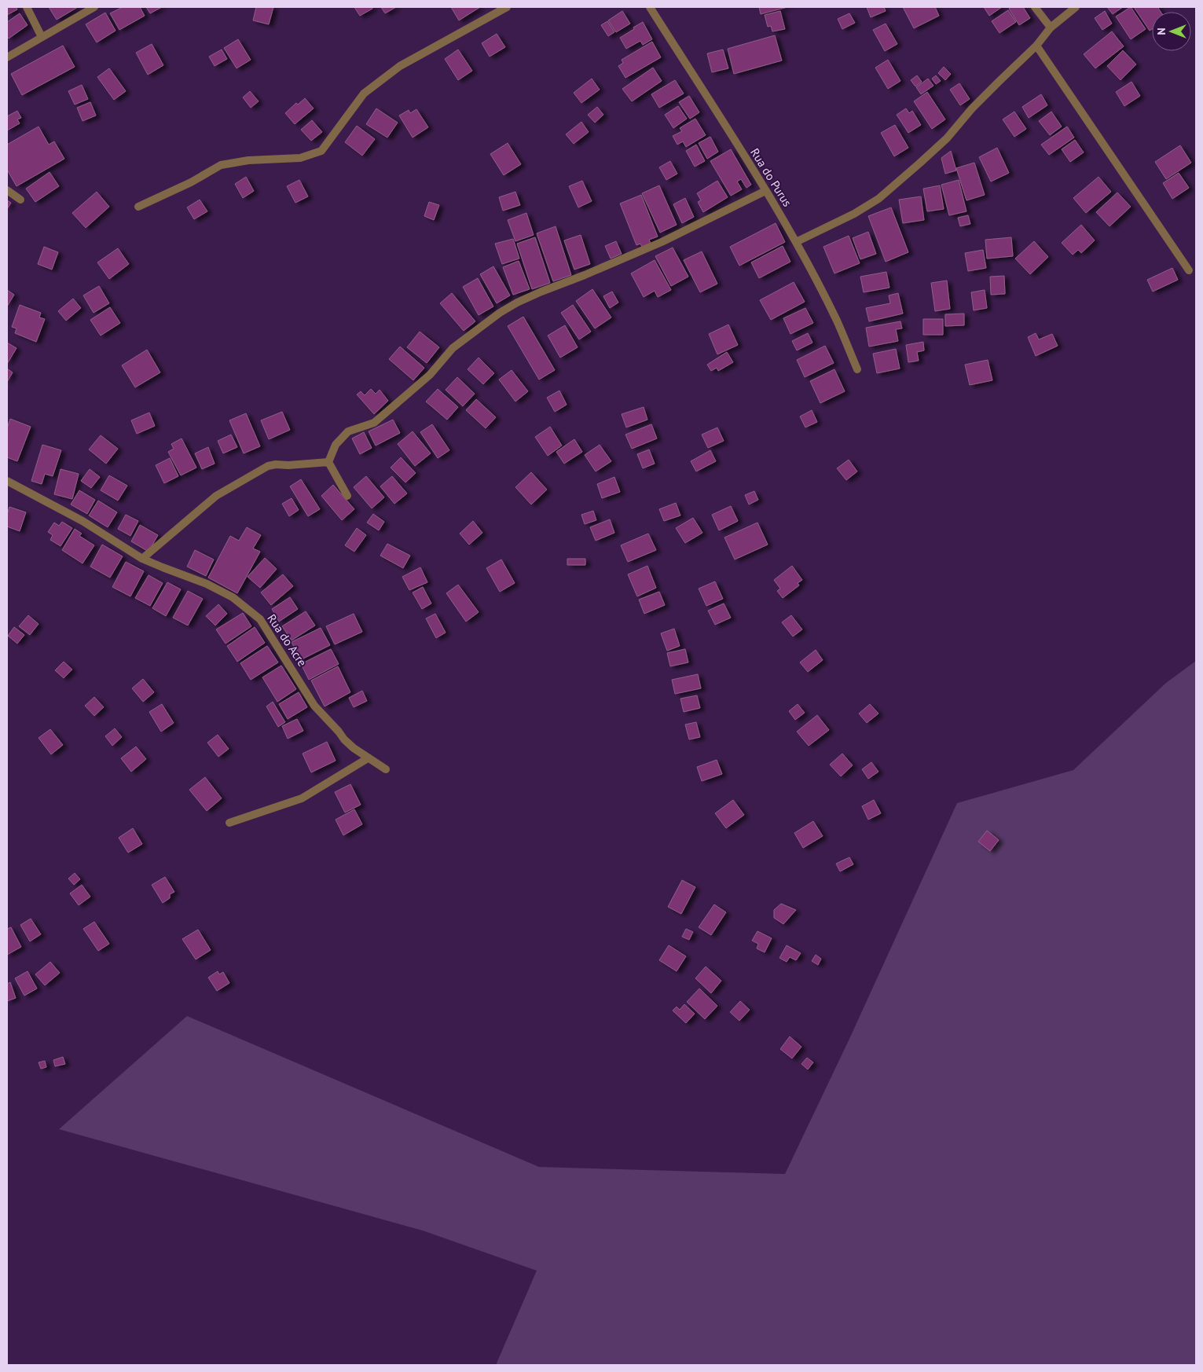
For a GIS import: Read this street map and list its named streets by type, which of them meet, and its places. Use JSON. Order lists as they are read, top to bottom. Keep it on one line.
{"streets":{"street":["Rua do Purus","Rua do Acre"]},"north":"left"}
